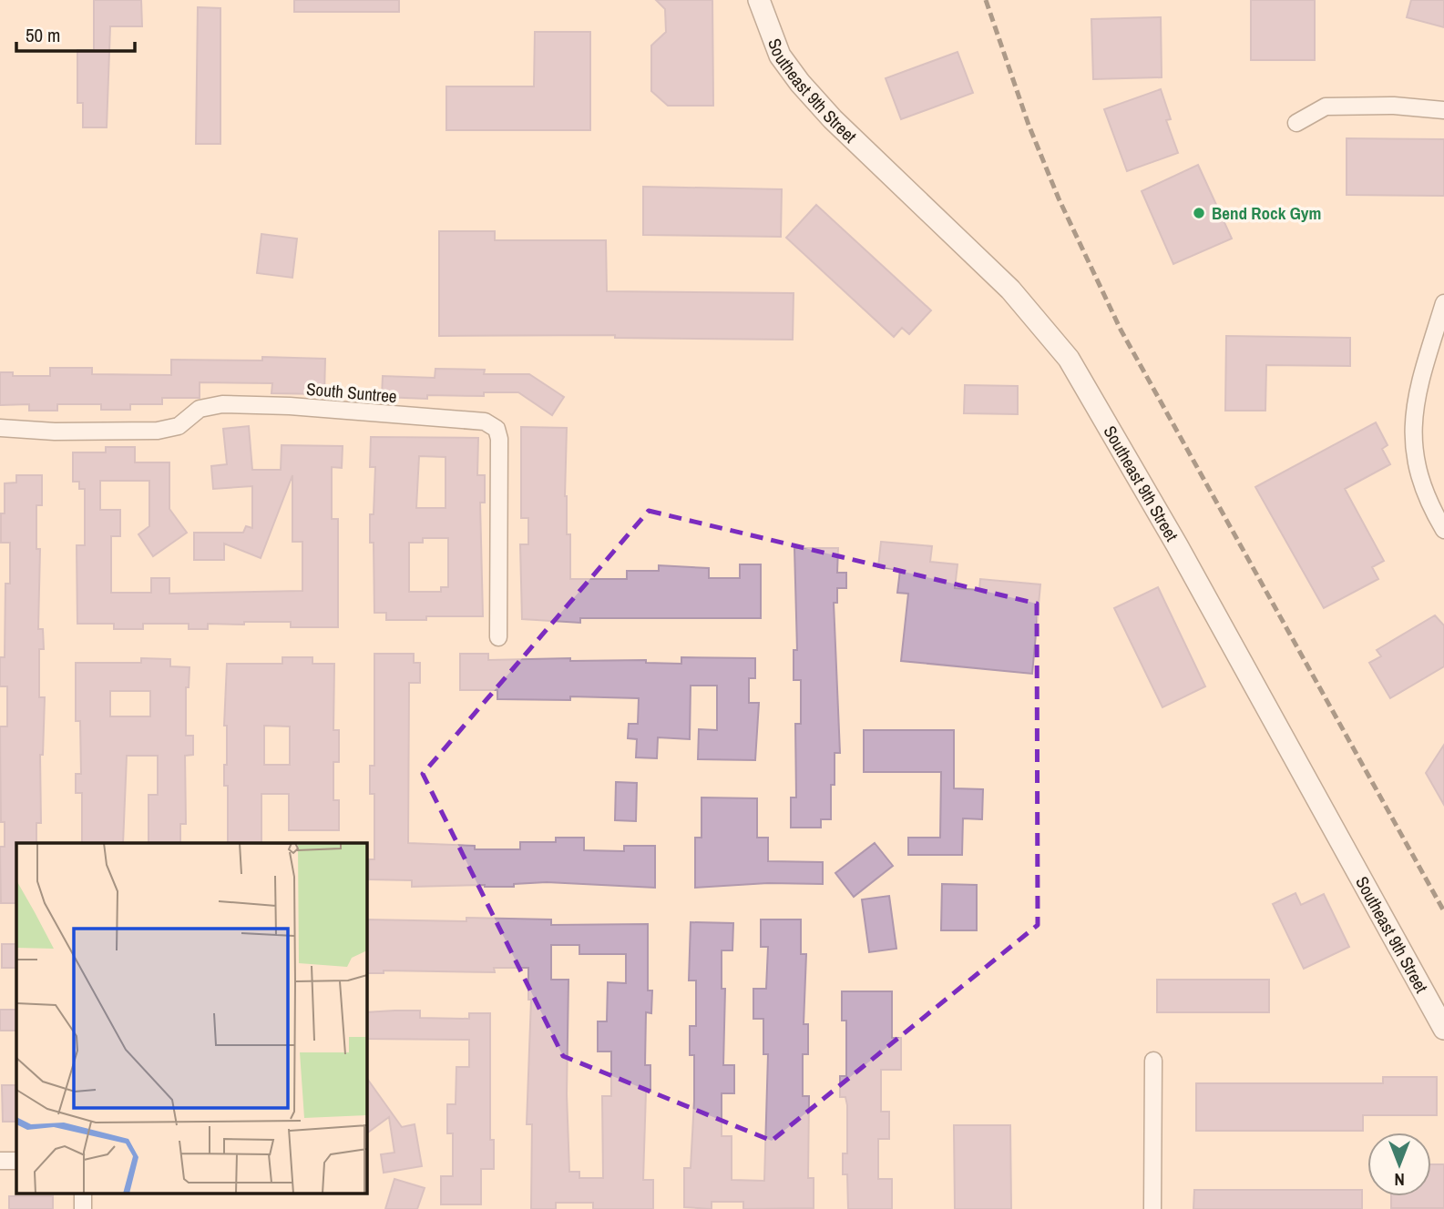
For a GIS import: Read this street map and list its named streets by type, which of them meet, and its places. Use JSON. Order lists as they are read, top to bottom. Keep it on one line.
{"streets":{"street":["Southeast 9th Street","South Suntree"]},"places":["Bend Rock Gym"],"scale_bar":"50 m","north":"bottom"}
